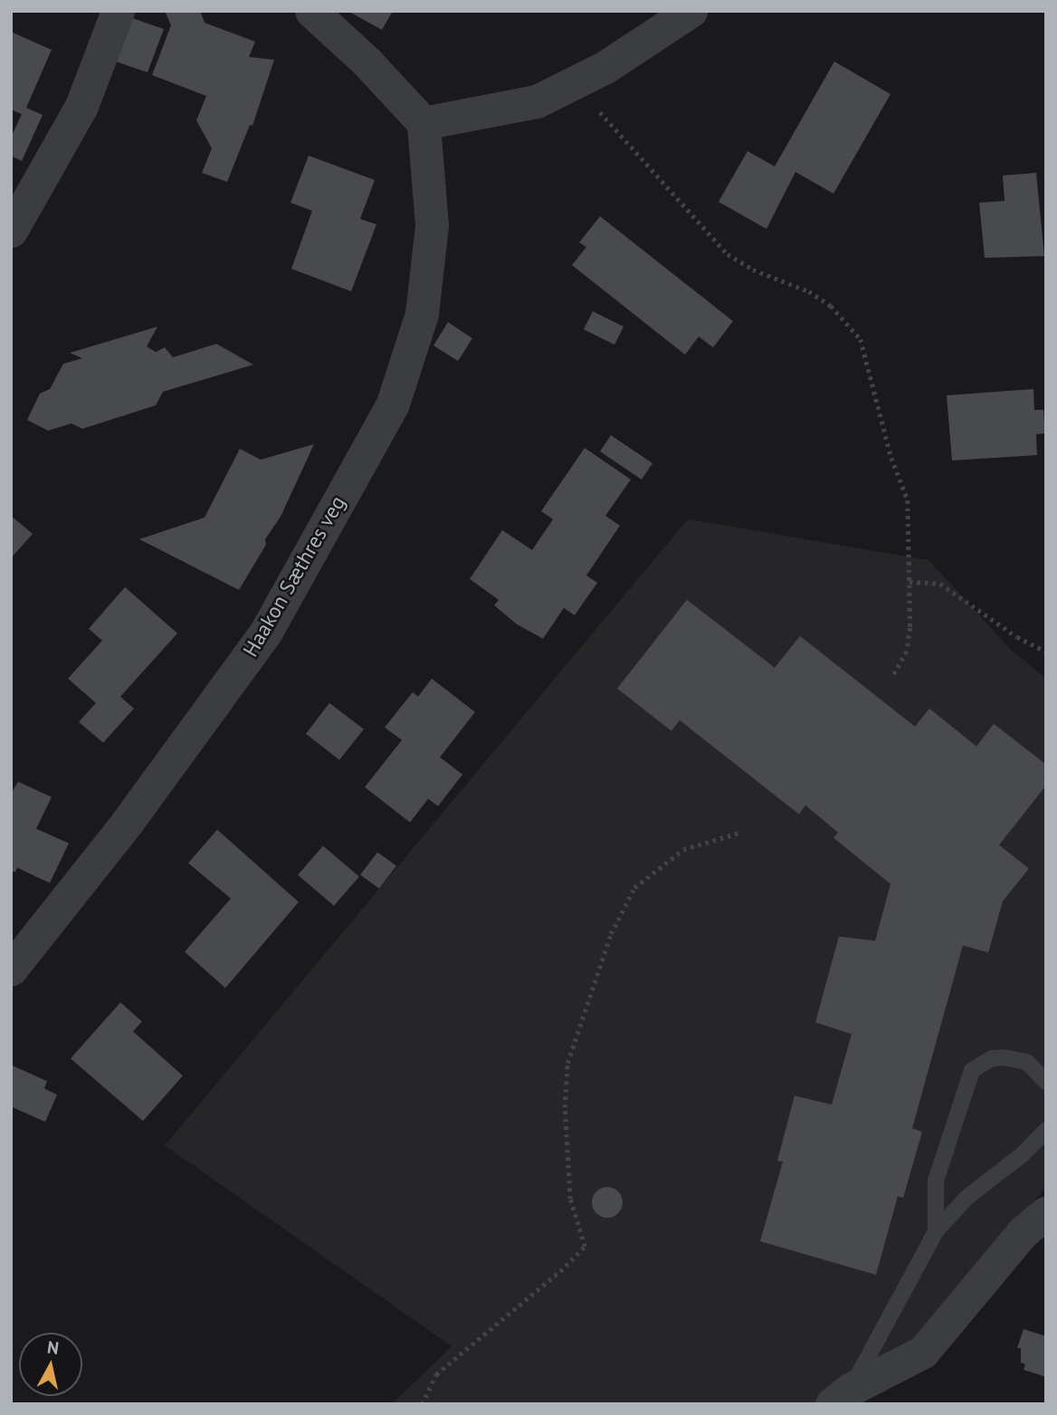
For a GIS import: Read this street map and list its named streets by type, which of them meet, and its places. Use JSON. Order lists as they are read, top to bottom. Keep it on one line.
{"streets":{"street":["Haakon Sæthres veg"]},"north":"top"}
